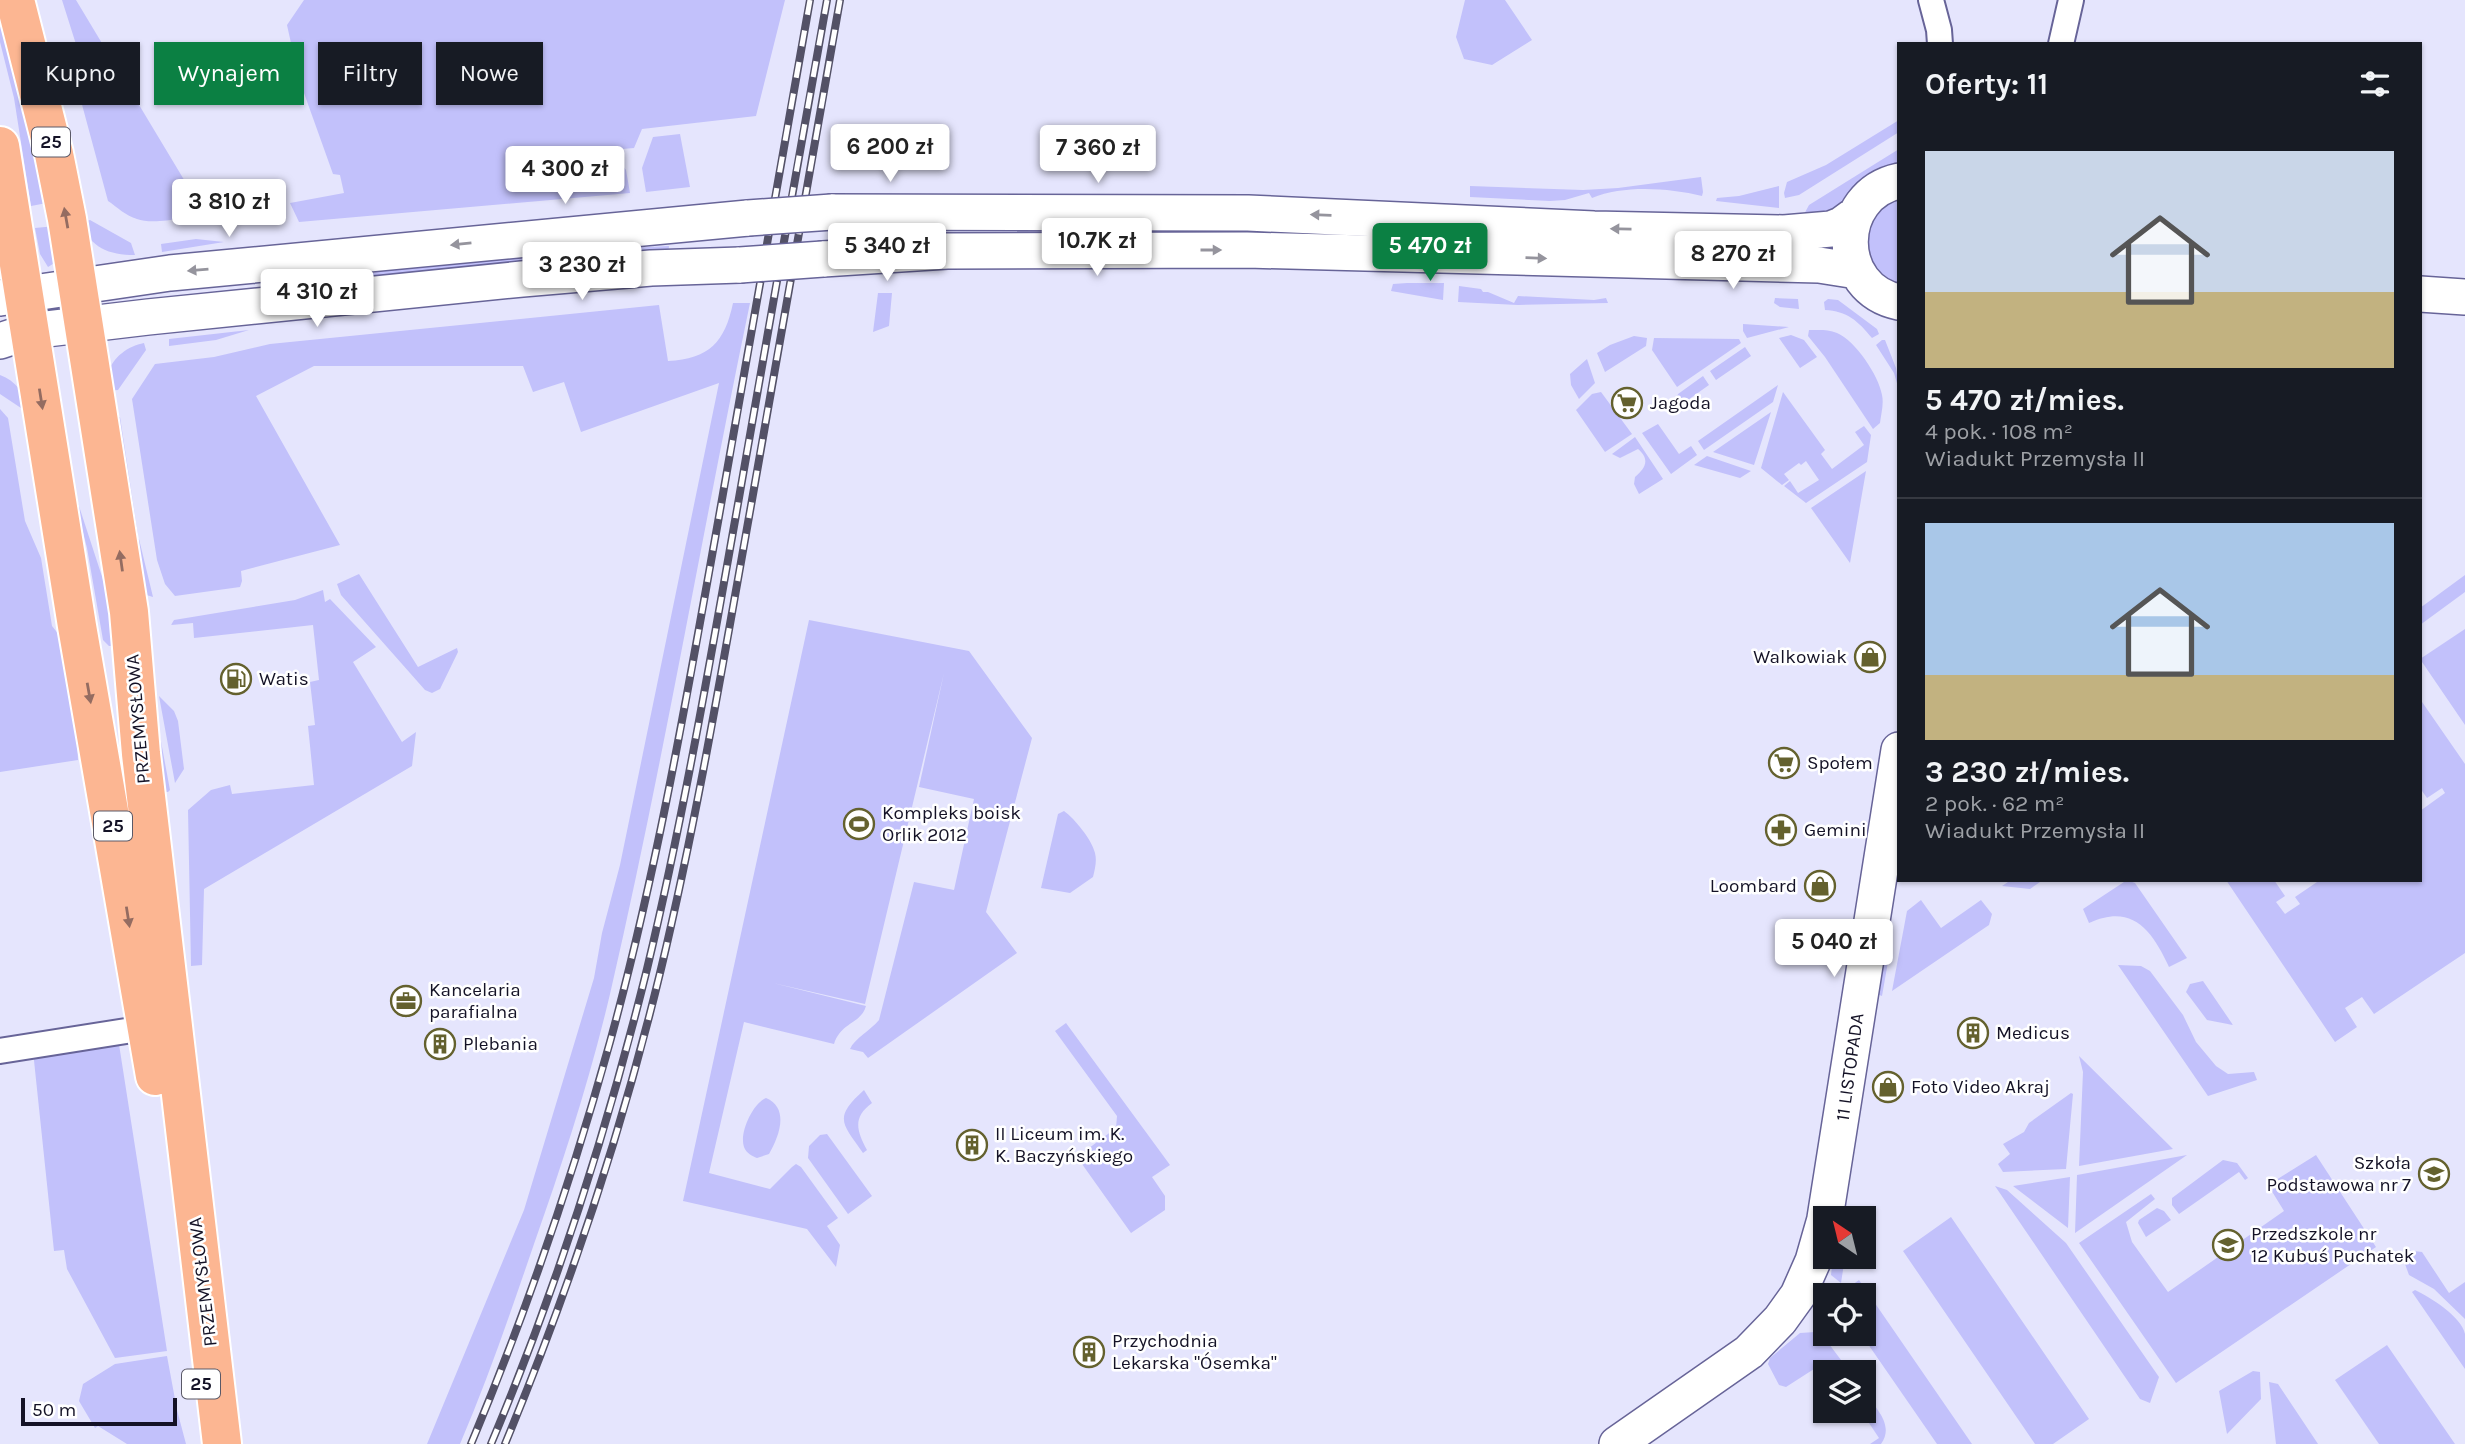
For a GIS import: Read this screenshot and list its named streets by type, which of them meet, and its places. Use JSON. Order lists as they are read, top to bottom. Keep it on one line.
{"streets":{"main road":["25","PRZEMYSŁOWA","11 LISTOPADA"]},"places":{"supermarket":["Jagoda","Społem"],"shop":["Walkowiak","Loombard","Foto Video Akraj"],"fuel station":["Watis"],"sports":["Kompleks boisk Orlik 2012"],"pharmacy":["Gemini"],"office":["Kancelaria parafialna"],"building":["Medicus","Plebania","II Liceum im. K. K. Baczyńskiego","Przychodnia Lekarska \"Ósemka\""],"school or university":["Szkoła Podstawowa nr 7","Przedszkole nr 12 Kubuś Puchatek"]},"scale_bar":"50 m","north":"top left","page":{"chip":["Kupno","Wynajem","Filtry","Nowe"],"heading":"Oferty: 11","price":["6 200 zł","7 360 zł","4 300 zł","3 810 zł","10.7K zł","5 340 zł","5 470 zł","8 270 zł","3 230 zł","4 310 zł","5 040 zł"],"list":[{"name":"5 470 zł/mies.","note":"4 pok. · 108 m² · Wiadukt Przemysła II"},{"name":"3 230 zł/mies.","note":"2 pok. · 62 m² · Wiadukt Przemysła II"}],"scale":"50 m"}}
